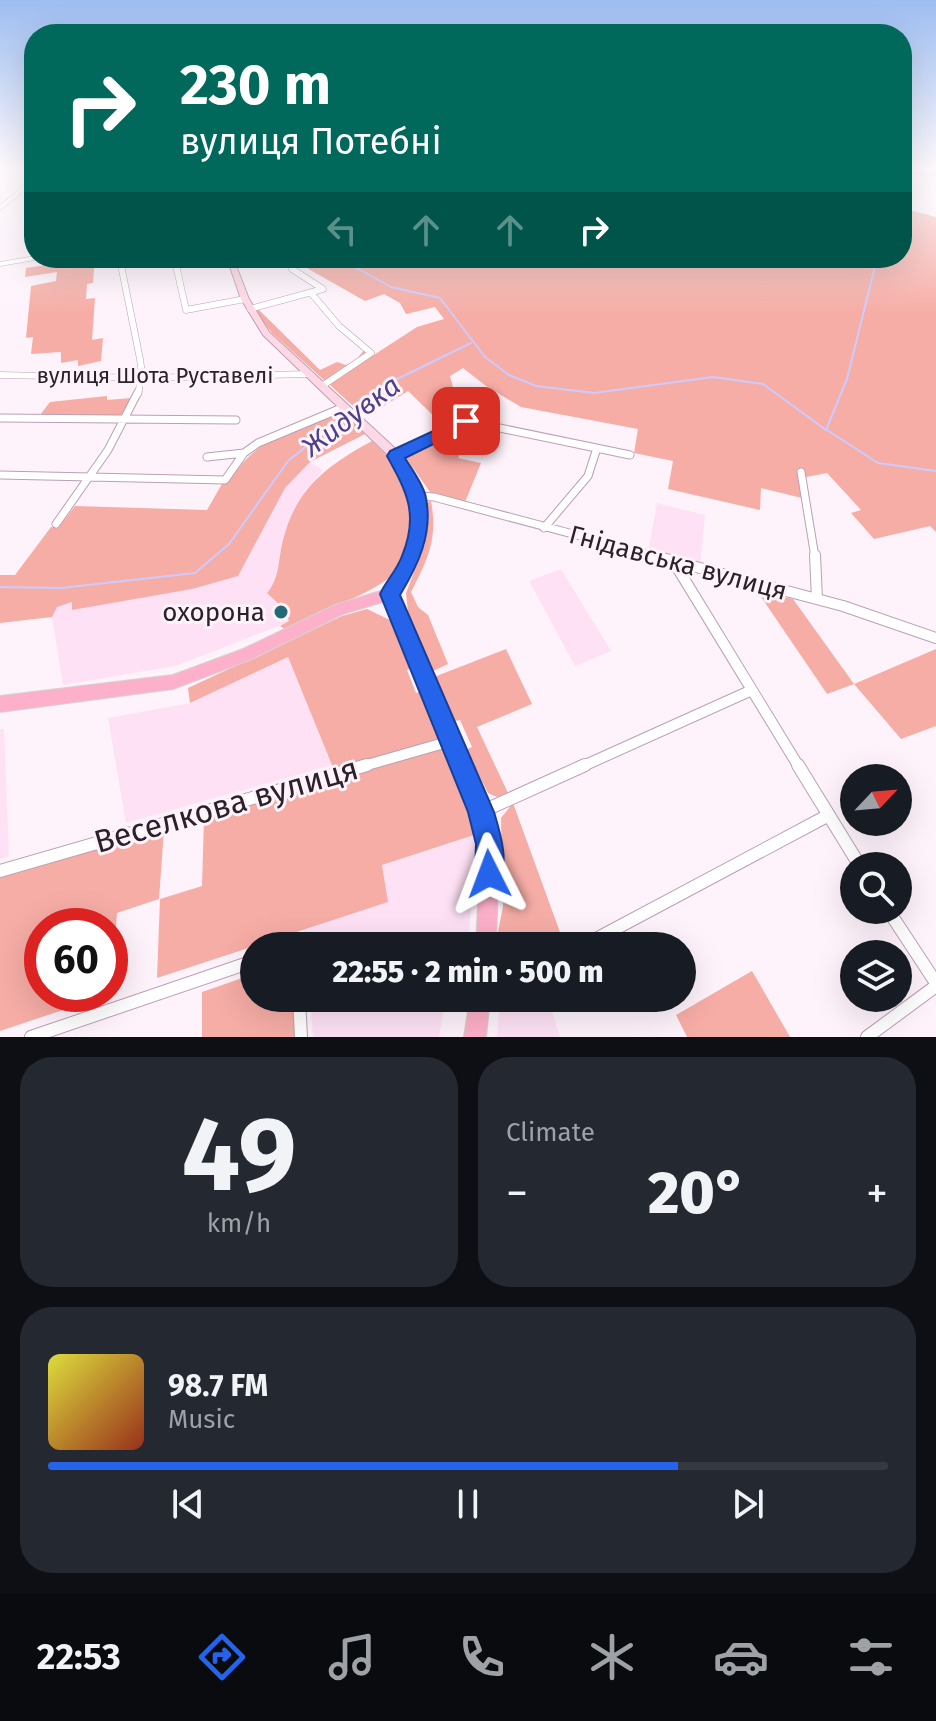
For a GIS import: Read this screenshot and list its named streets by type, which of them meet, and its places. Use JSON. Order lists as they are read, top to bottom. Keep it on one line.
{"streets":{"street":["вулиця Шота Руставелі","Гнідавська вулиця","Веселкова вулиця"]},"water":["Жидувка"],"places":["охорона"],"north":"top right","page":{"turn":["230 m","вулиця Потебні"],"limit":"60","trip":"22:55 · 2 min · 500 m","tile":[["49","km/h"],"Climate"],"heat":["−","20°","+"],"song":["98.7 FM","Music"],"tabs":"22:53"}}
